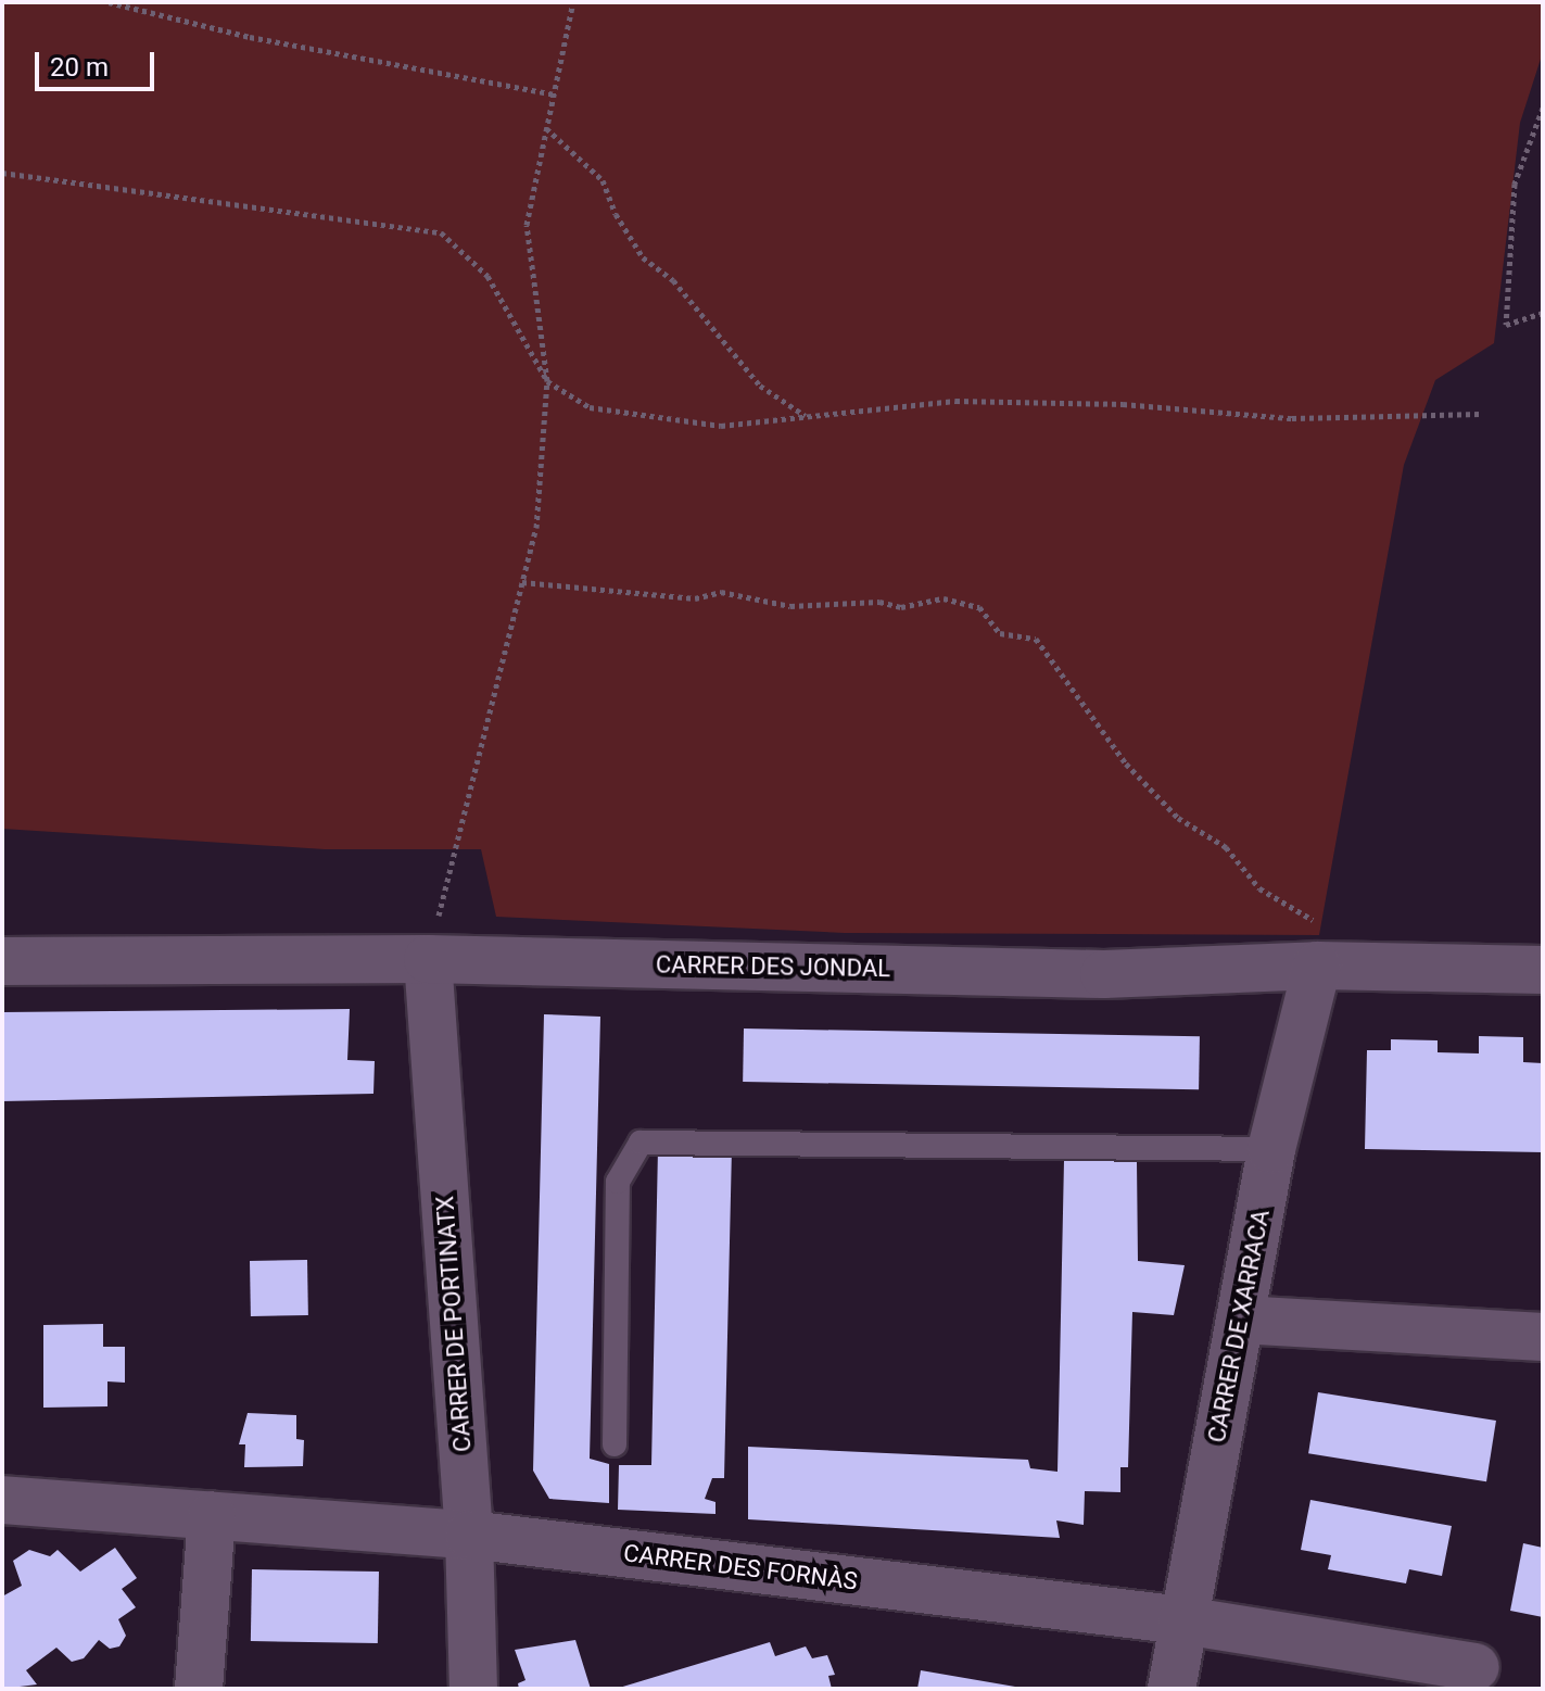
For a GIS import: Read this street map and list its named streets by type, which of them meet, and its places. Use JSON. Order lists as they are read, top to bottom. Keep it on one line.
{"streets":{"street":["CARRER DES JONDAL","CARRER DE PORTINATX","CARRER DE XARRACA","CARRER DES FORNÀS"]},"crossings":[["CARRER DES JONDAL","CARRER DE PORTINATX"],["CARRER DES JONDAL","CARRER DE XARRACA"],["CARRER DE PORTINATX","CARRER DES FORNÀS"],["CARRER DE XARRACA","CARRER DES FORNÀS"]],"scale_bar":"20 m"}
